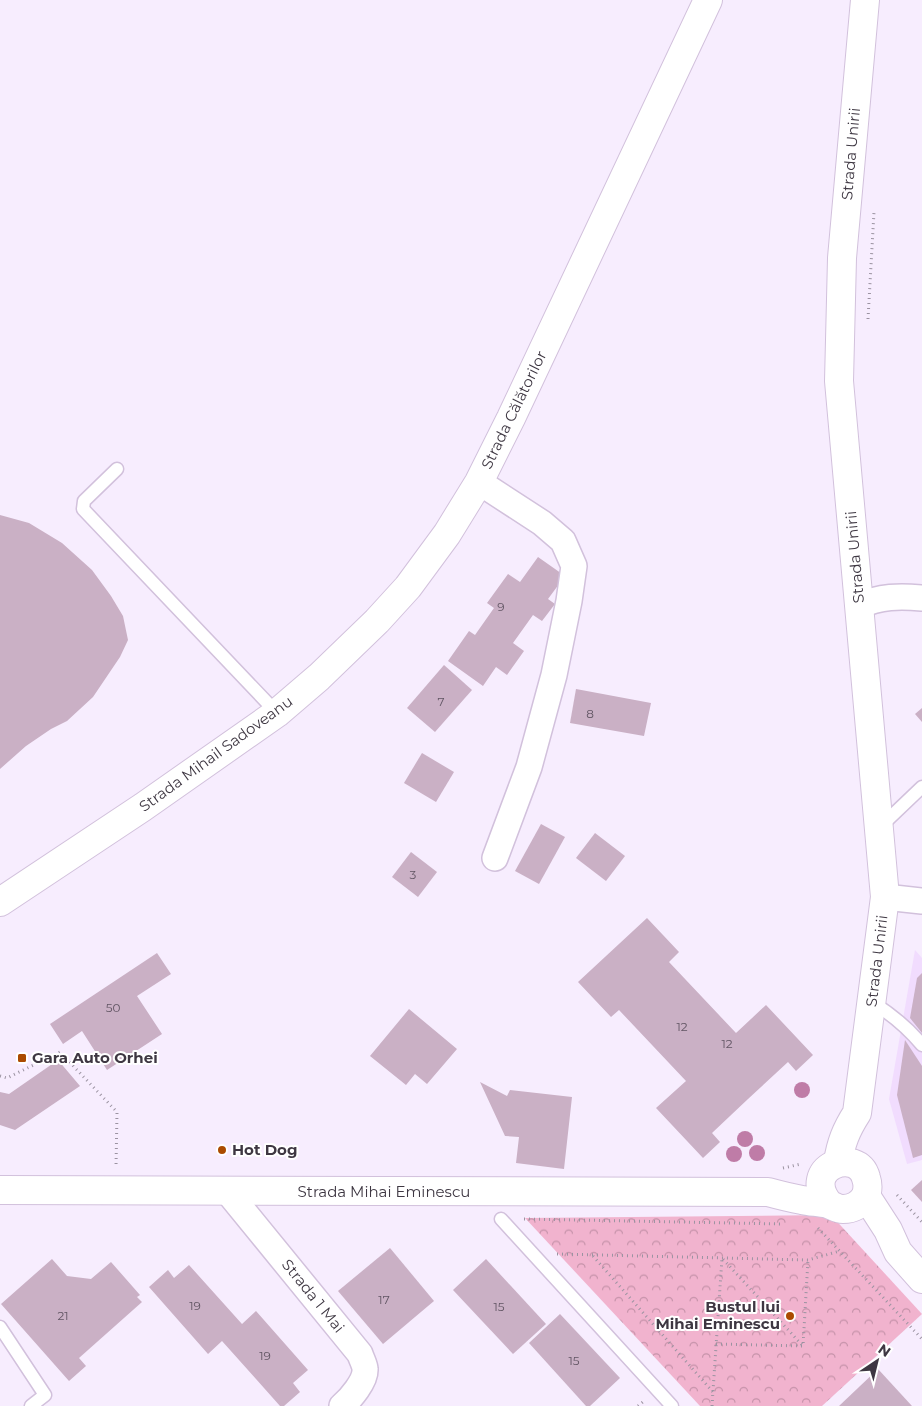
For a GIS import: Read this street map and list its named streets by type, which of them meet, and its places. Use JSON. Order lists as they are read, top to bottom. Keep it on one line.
{"streets":{"street":["Strada Unirii","Strada Călătorilor","Strada Mihail Sadoveanu","Strada Mihai Eminescu","Strada 1 Mai"]},"crossings":[["Strada Unirii","Strada Mihai Eminescu"],["Strada Călătorilor","Strada Mihail Sadoveanu"],["Strada Mihai Eminescu","Strada 1 Mai"]],"places":{"transit":["Gara Auto Orhei"],"other":["Hot Dog","Bustul lui Mihai Eminescu"]},"house_numbers":["9","7","8","3","50","12","12","17","19","15","21","19","15"],"north":"top right"}
